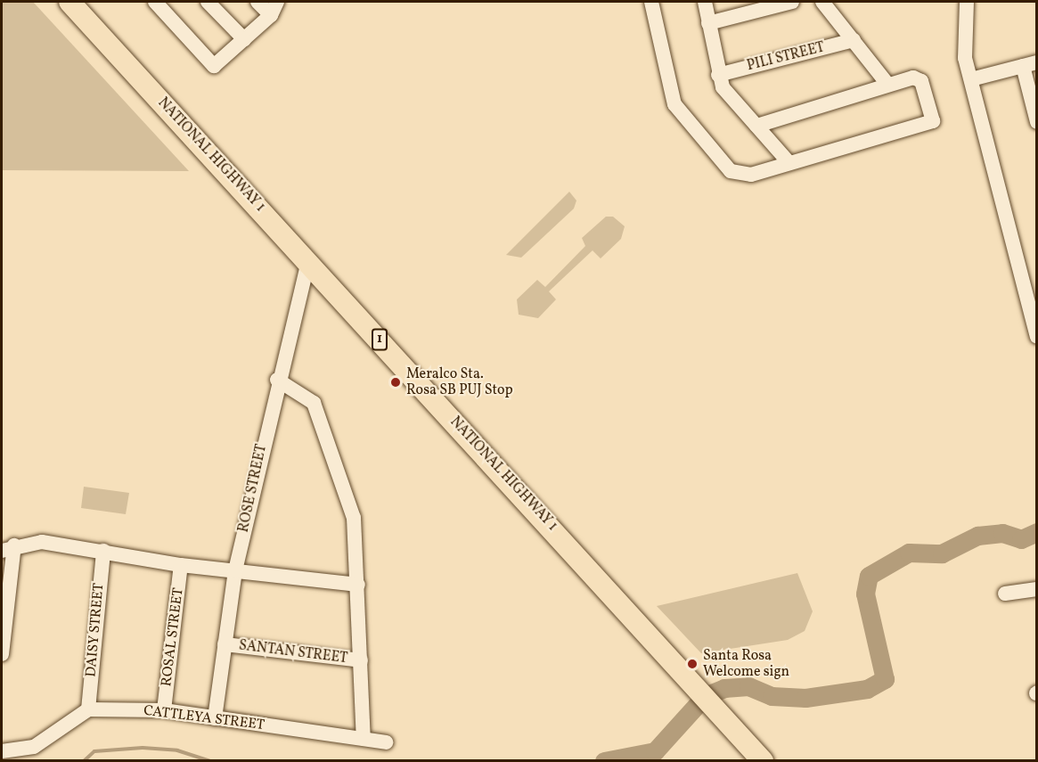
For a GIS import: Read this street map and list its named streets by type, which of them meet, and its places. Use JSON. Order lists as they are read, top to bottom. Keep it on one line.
{"streets":{"highway":["NATIONAL HIGHWAY 1","1"],"street":["PILI STREET","ROSE STREET","DAISY STREET","ROSAL STREET","SANTAN STREET","CATTLEYA STREET"]},"crossings":[["NATIONAL HIGHWAY 1","ROSE STREET"],["ROSE STREET","SANTAN STREET"],["ROSE STREET","CATTLEYA STREET"],["DAISY STREET","CATTLEYA STREET"],["ROSAL STREET","CATTLEYA STREET"]],"places":["Meralco Sta. Rosa SB PUJ Stop","Santa Rosa Welcome sign"]}
